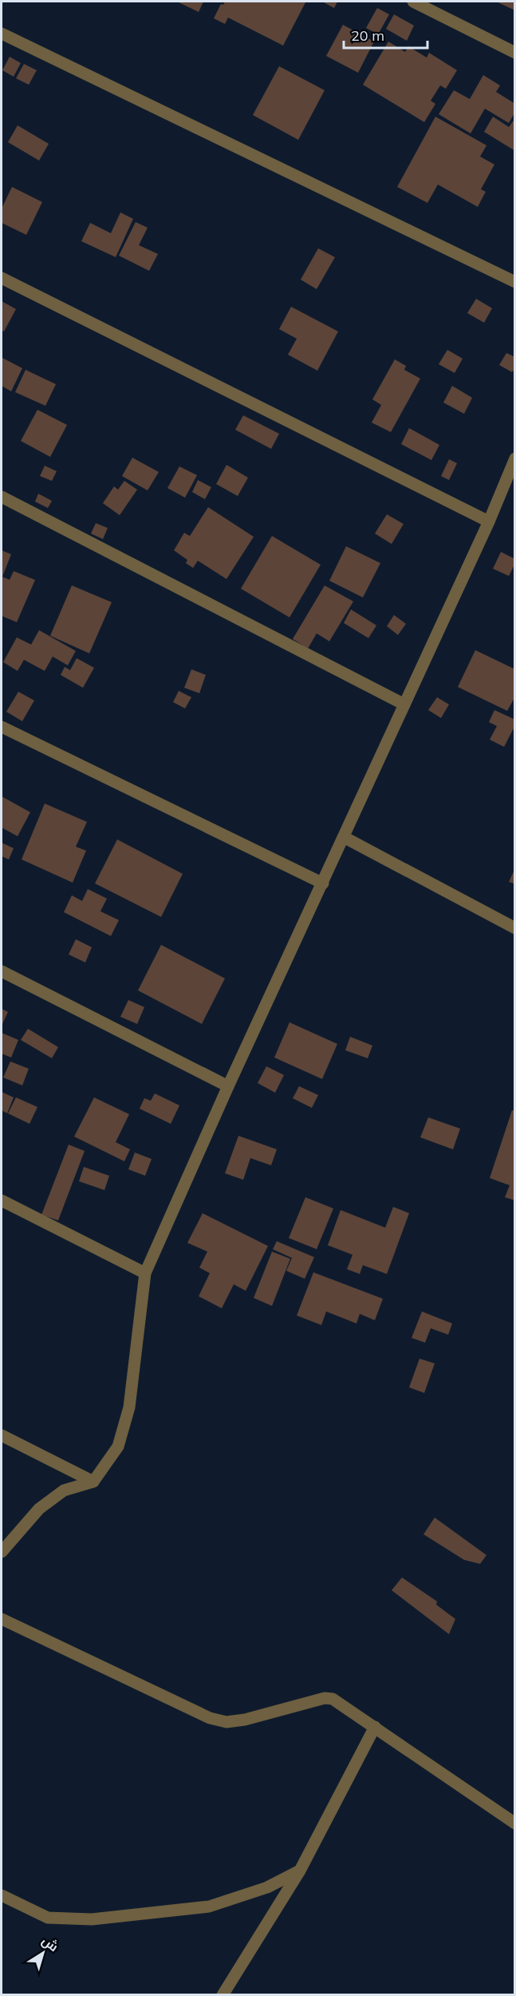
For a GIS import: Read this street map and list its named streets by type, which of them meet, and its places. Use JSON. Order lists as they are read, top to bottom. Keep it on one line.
{"scale_bar":"20 m","north":"top right"}
